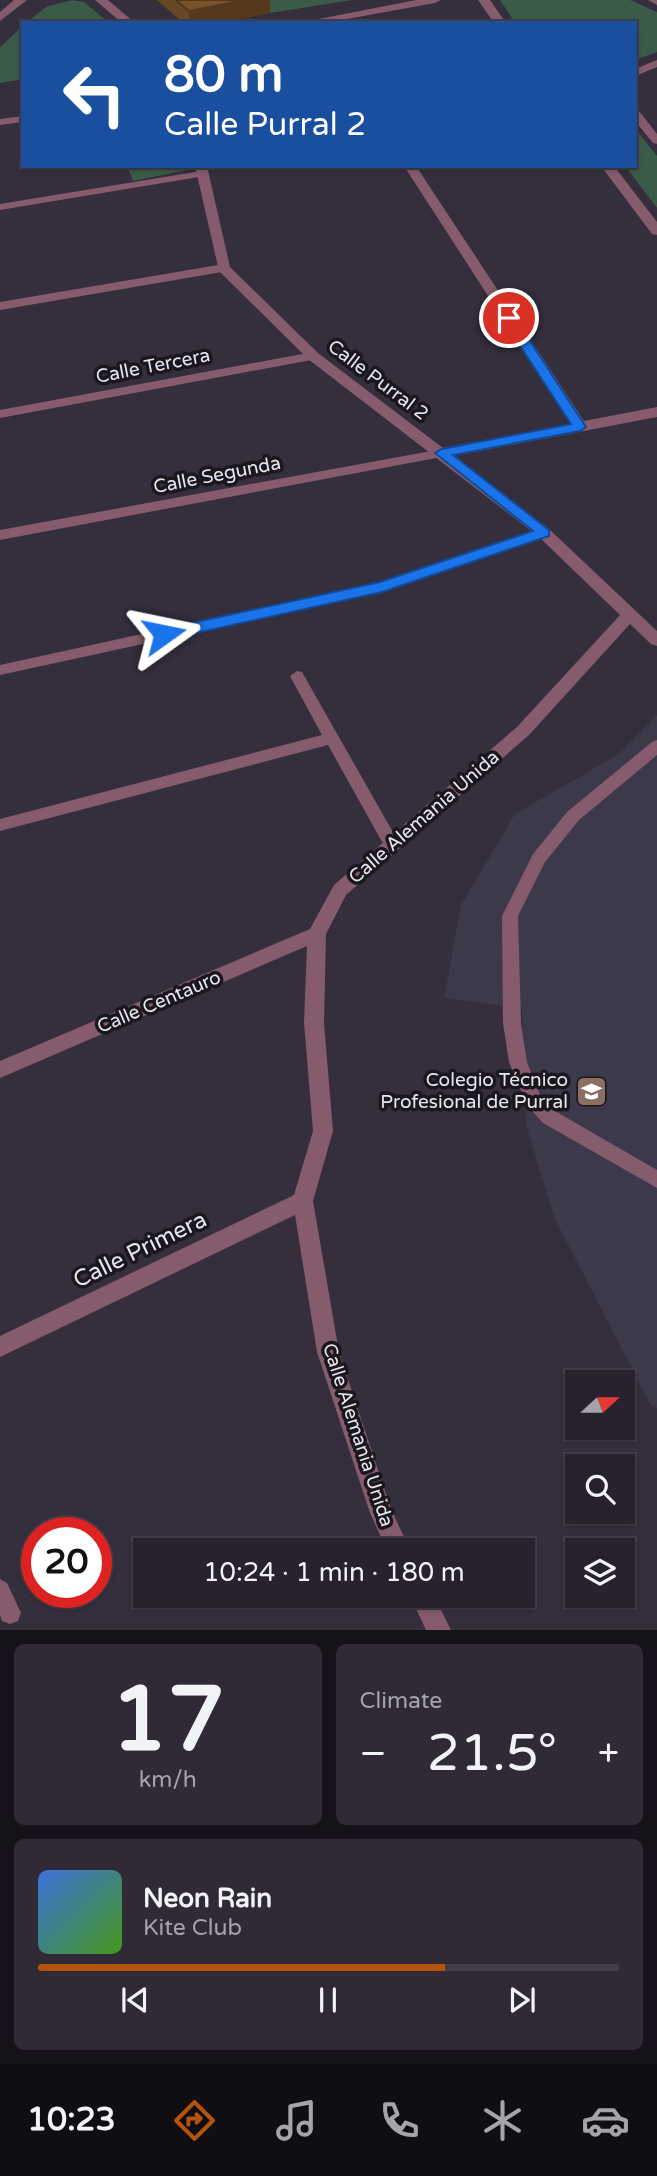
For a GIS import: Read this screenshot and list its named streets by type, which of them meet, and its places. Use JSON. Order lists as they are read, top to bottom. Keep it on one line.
{"streets":{"street":["Calle Purral 2","Calle Alemania Unida","Calle Centauro","Calle Primera"],"lane":["Calle Tercera","Calle Segunda"]},"crossings":[["Calle Tercera","Calle Purral 2"],["Calle Purral 2","Calle Segunda"],["Calle Purral 2","Calle Alemania Unida"],["Calle Alemania Unida","Calle Centauro"],["Calle Alemania Unida","Calle Primera"]],"places":{"school or university":["Colegio Técnico Profesional de Purral"]},"north":"right","page":{"turn":["80 m","Calle Purral 2"],"limit":"20","trip":"10:24 · 1 min · 180 m","tile":[["17","km/h"],"Climate"],"heat":["−","21.5°","+"],"song":["Neon Rain","Kite Club"],"tabs":"10:23"}}
